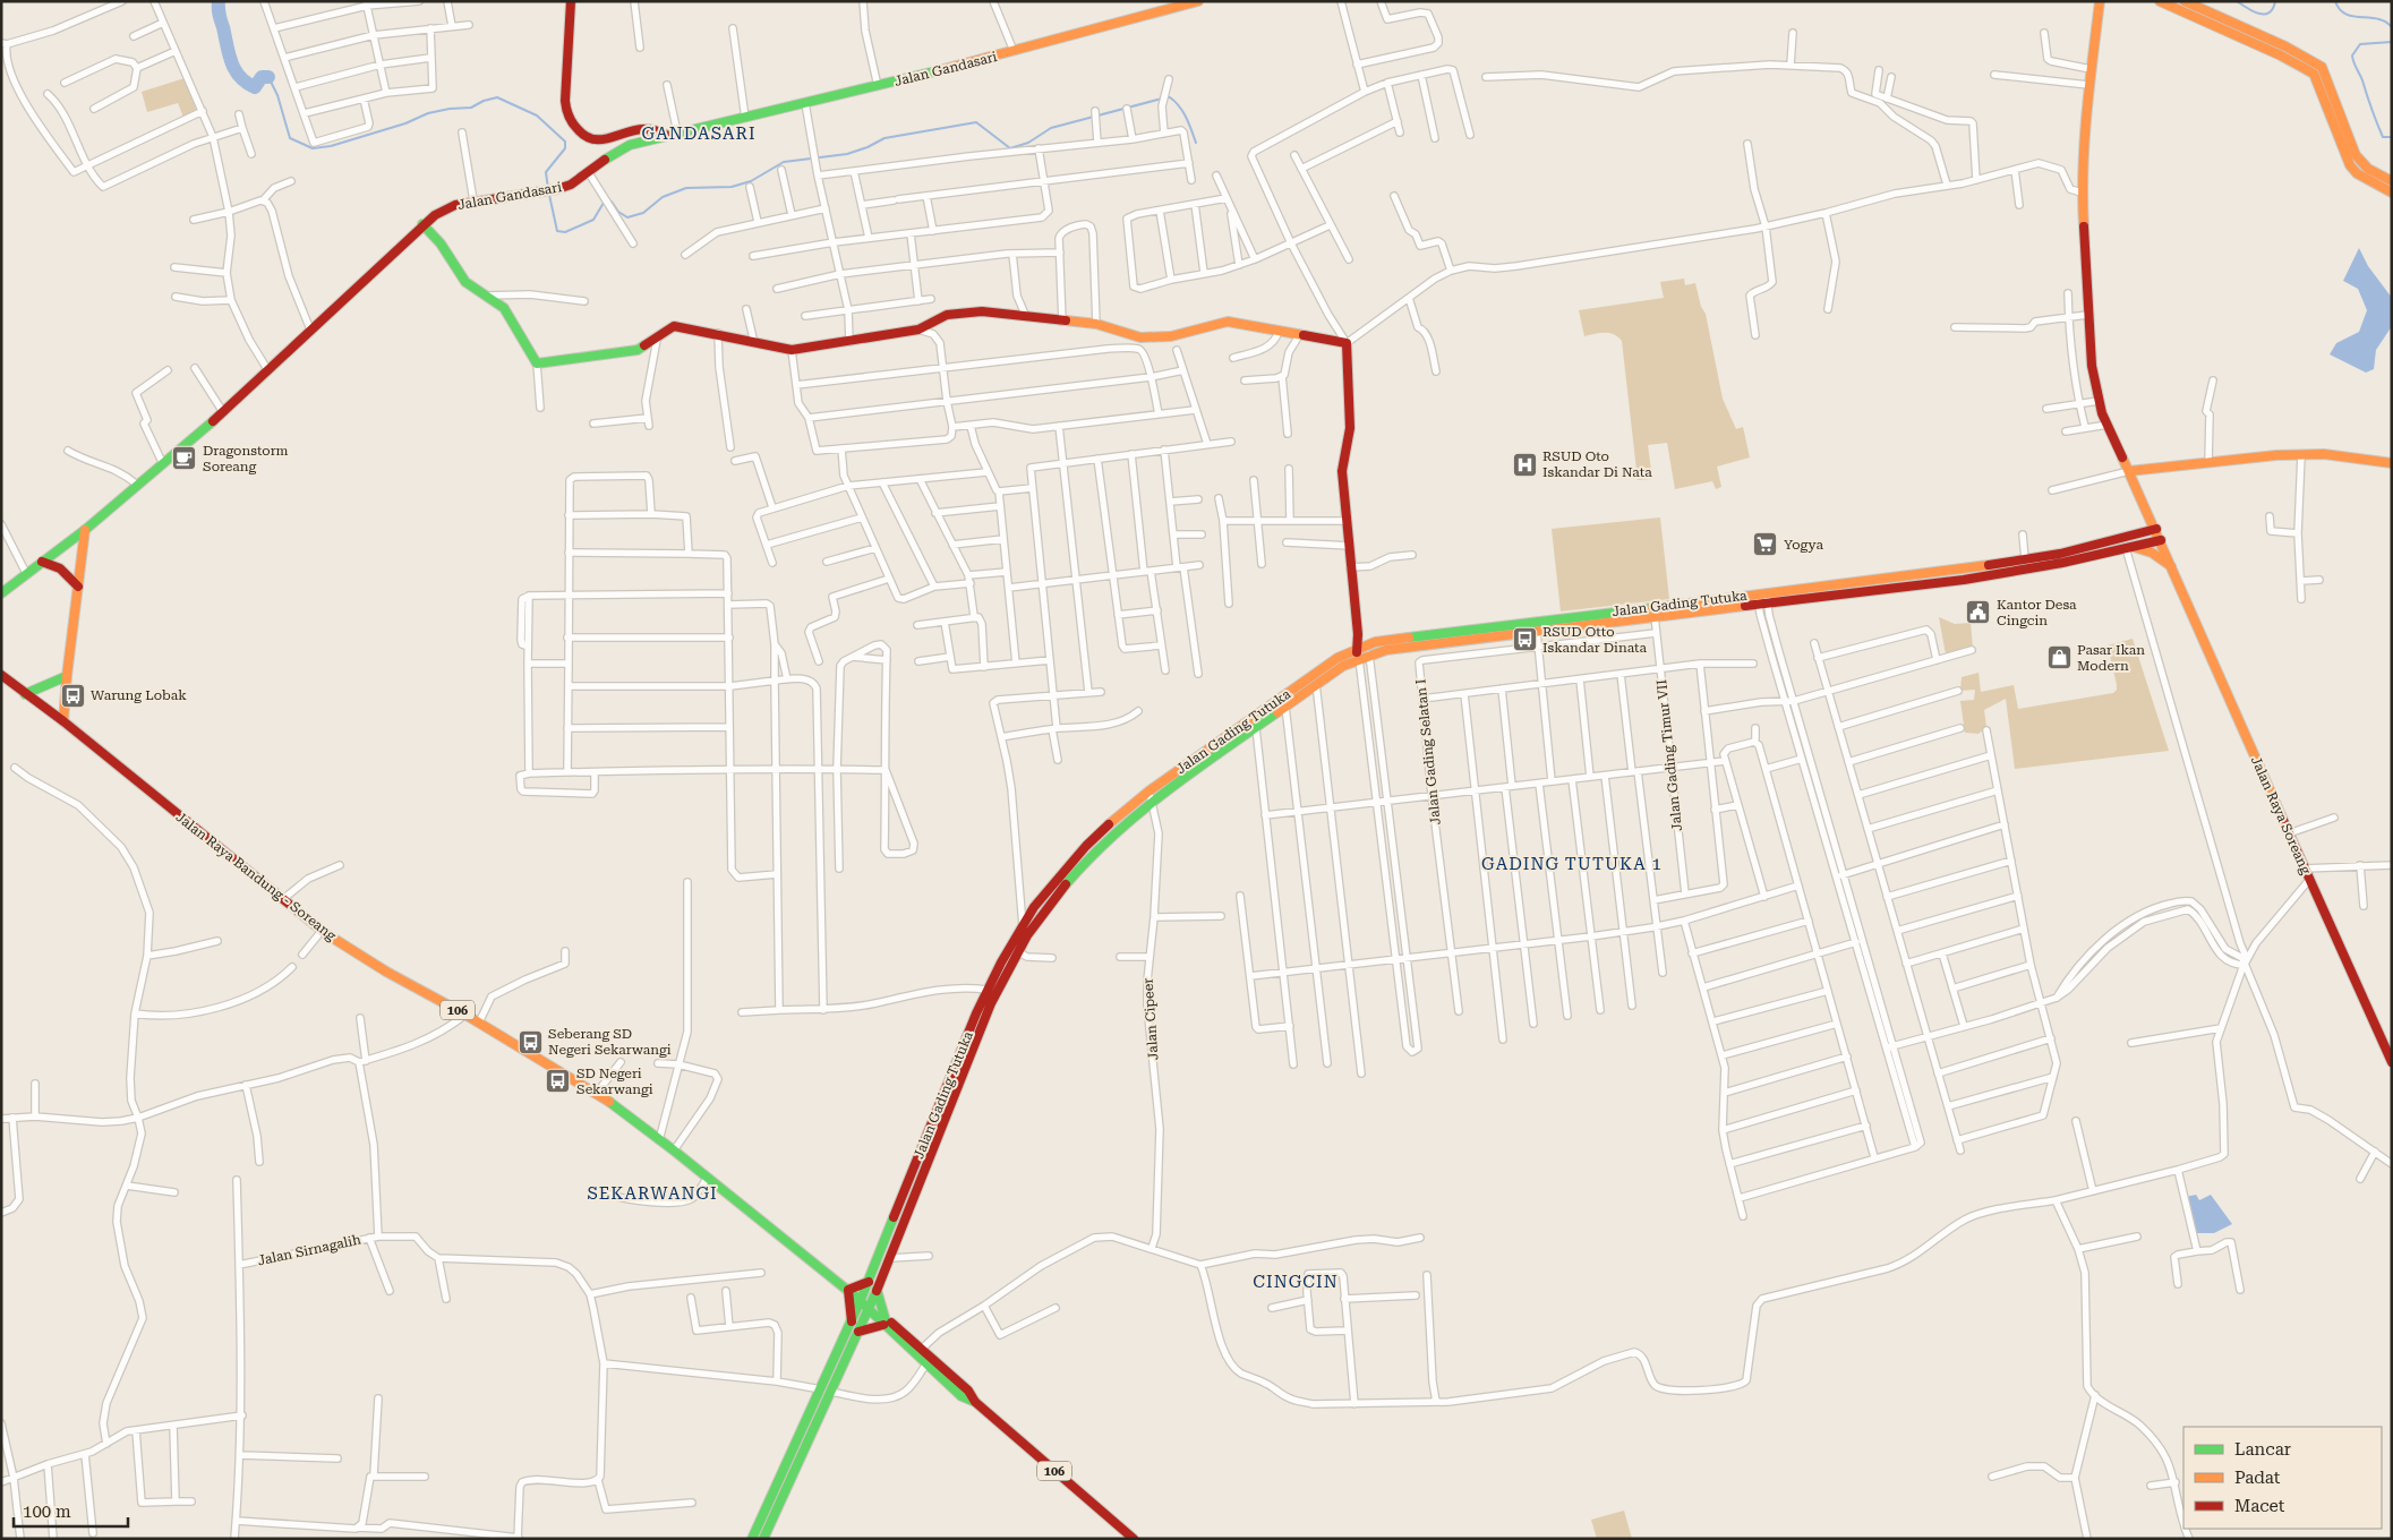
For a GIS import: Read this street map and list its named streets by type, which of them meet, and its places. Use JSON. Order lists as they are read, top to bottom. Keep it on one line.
{"streets":{"main road":["Jalan Gandasari","Jalan Gading Tutuka","Jalan Raya Soreang","Jalan Raya Bandung - Soreang","106"],"street":["Jalan Gading Selatan I","Jalan Gading Timur VII","Jalan Cipeer","Jalan Sirnagalih"]},"crossings":[["Jalan Gading Tutuka","Jalan Gading Timur VII"],["Jalan Gading Tutuka","Jalan Raya Soreang"],["Jalan Gading Tutuka","Jalan Raya Bandung - Soreang"],["Jalan Gading Tutuka","Jalan Cipeer"],["Jalan Gading Selatan I","Jalan Gading Timur VII"]],"districts":["GANDASARI","GADING TUTUKA 1","SEKARWANGI","CINGCIN"],"places":{"cafe":["Dragonstorm Soreang"],"hospital":["RSUD Oto Iskandar Di Nata"],"supermarket":["Yogya"],"public building":["Kantor Desa Cingcin"],"bus stop":["RSUD Otto Iskandar Dinata","Warung Lobak","Seberang SD Negeri Sekarwangi","SD Negeri Sekarwangi"],"shop":["Pasar Ikan Modern"]},"legend":["Lancar","Padat","Macet"],"scale_bar":"100 m"}
